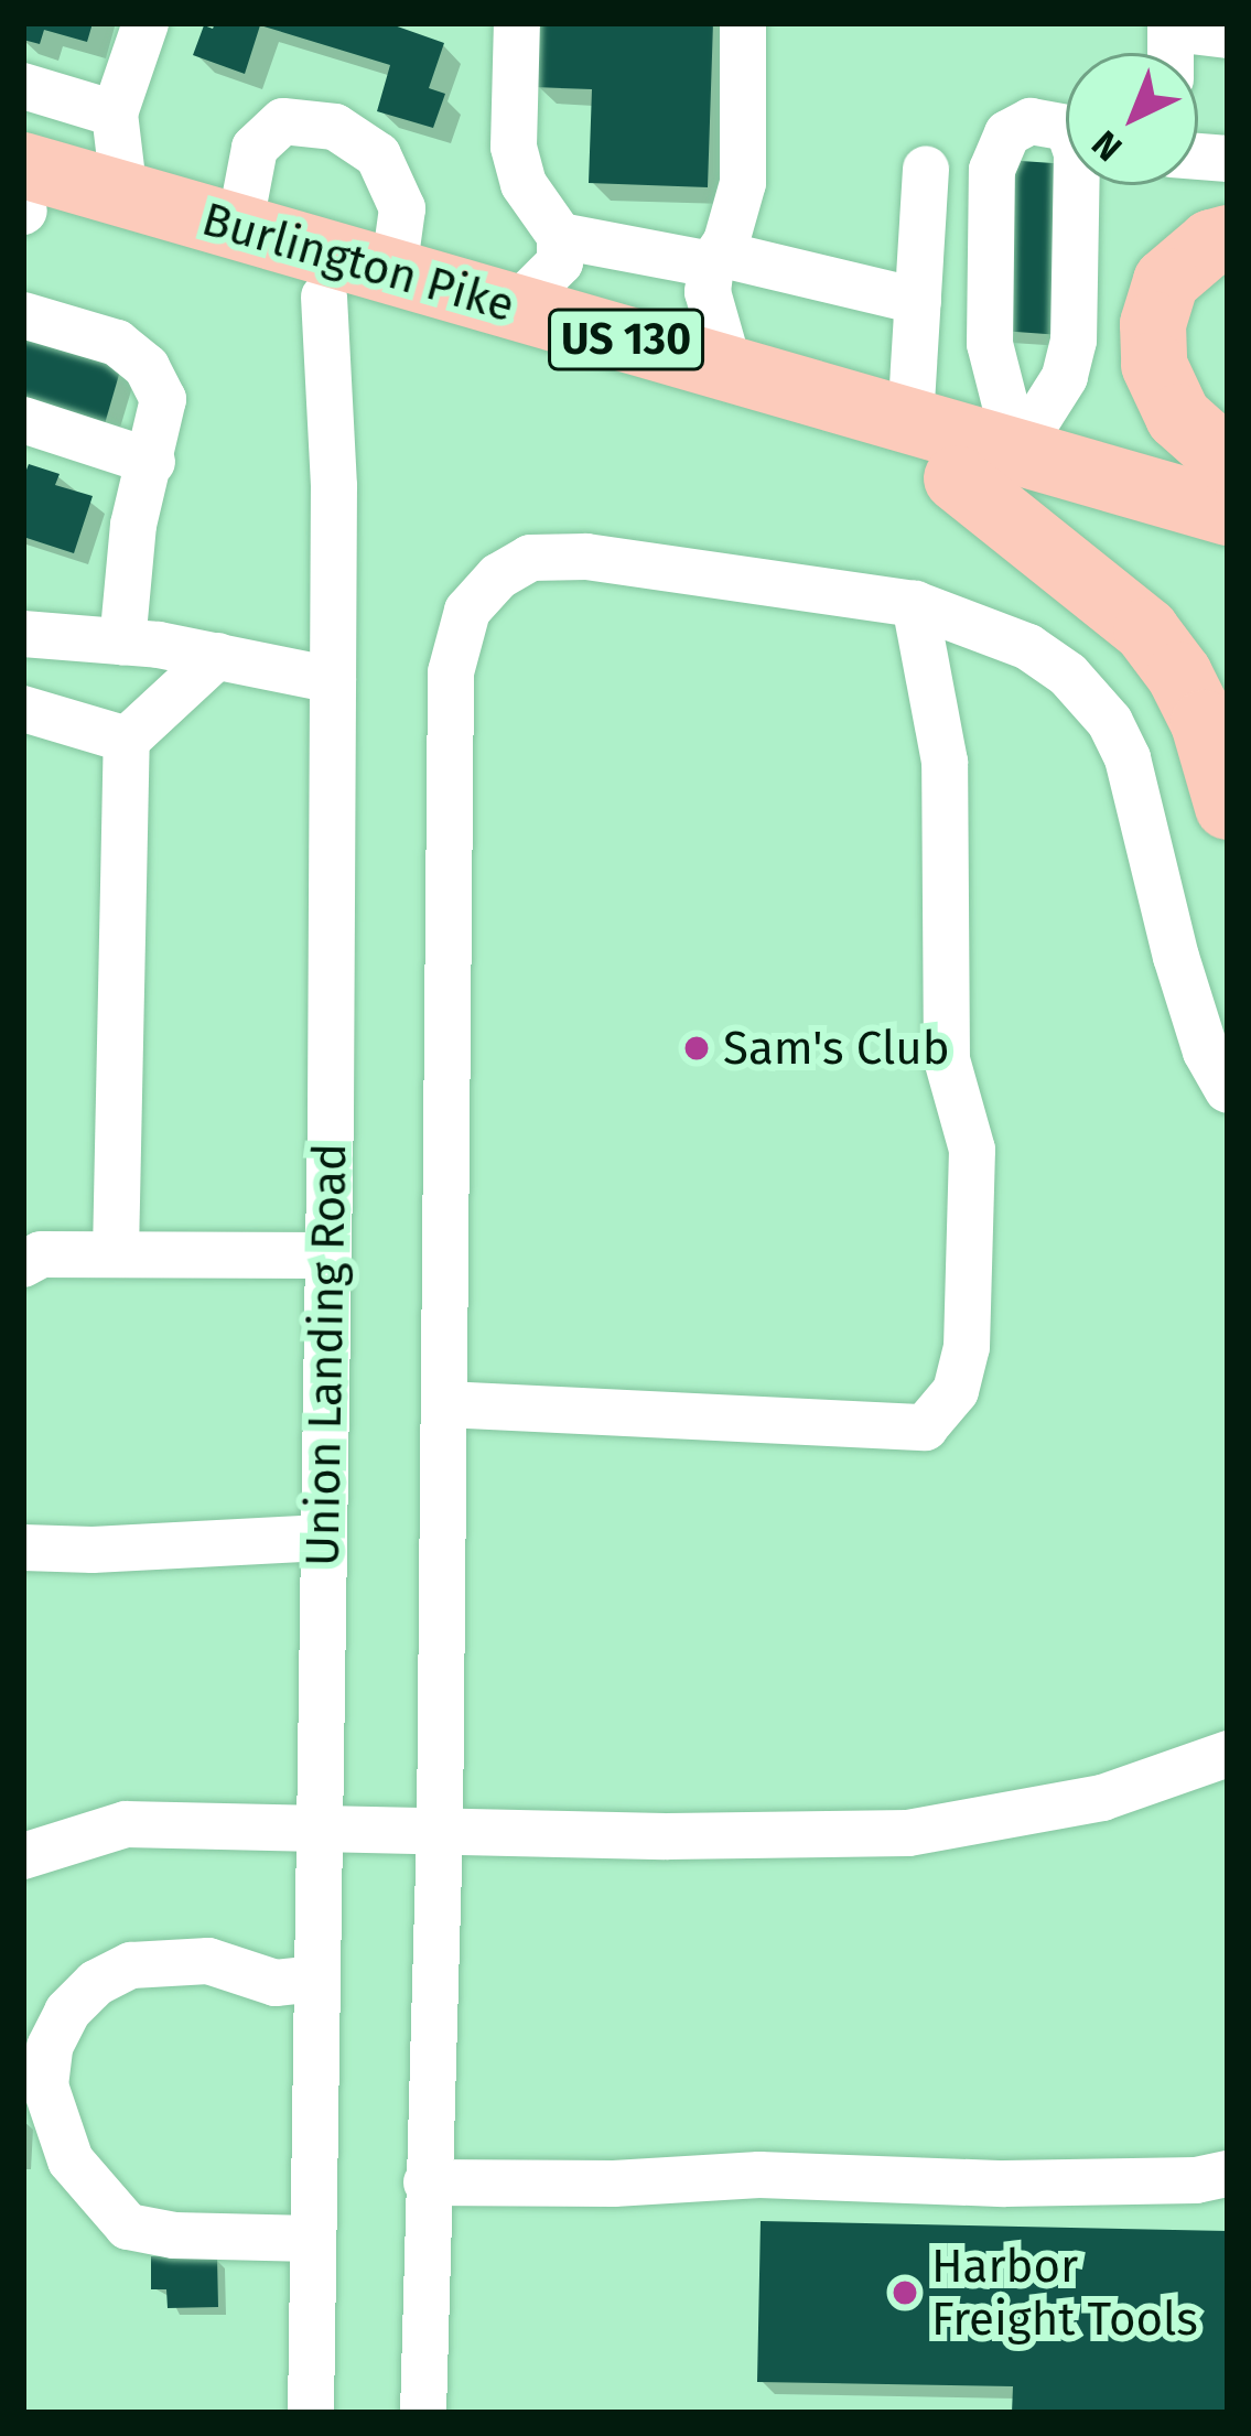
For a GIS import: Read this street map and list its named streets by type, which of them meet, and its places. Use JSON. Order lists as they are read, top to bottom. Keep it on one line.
{"streets":{"highway":["Burlington Pike","US 130"],"street":["Union Landing Road"]},"crossings":[["Burlington Pike","Union Landing Road"]],"places":["Sam's Club","Harbor Freight Tools"],"north":"bottom left"}
